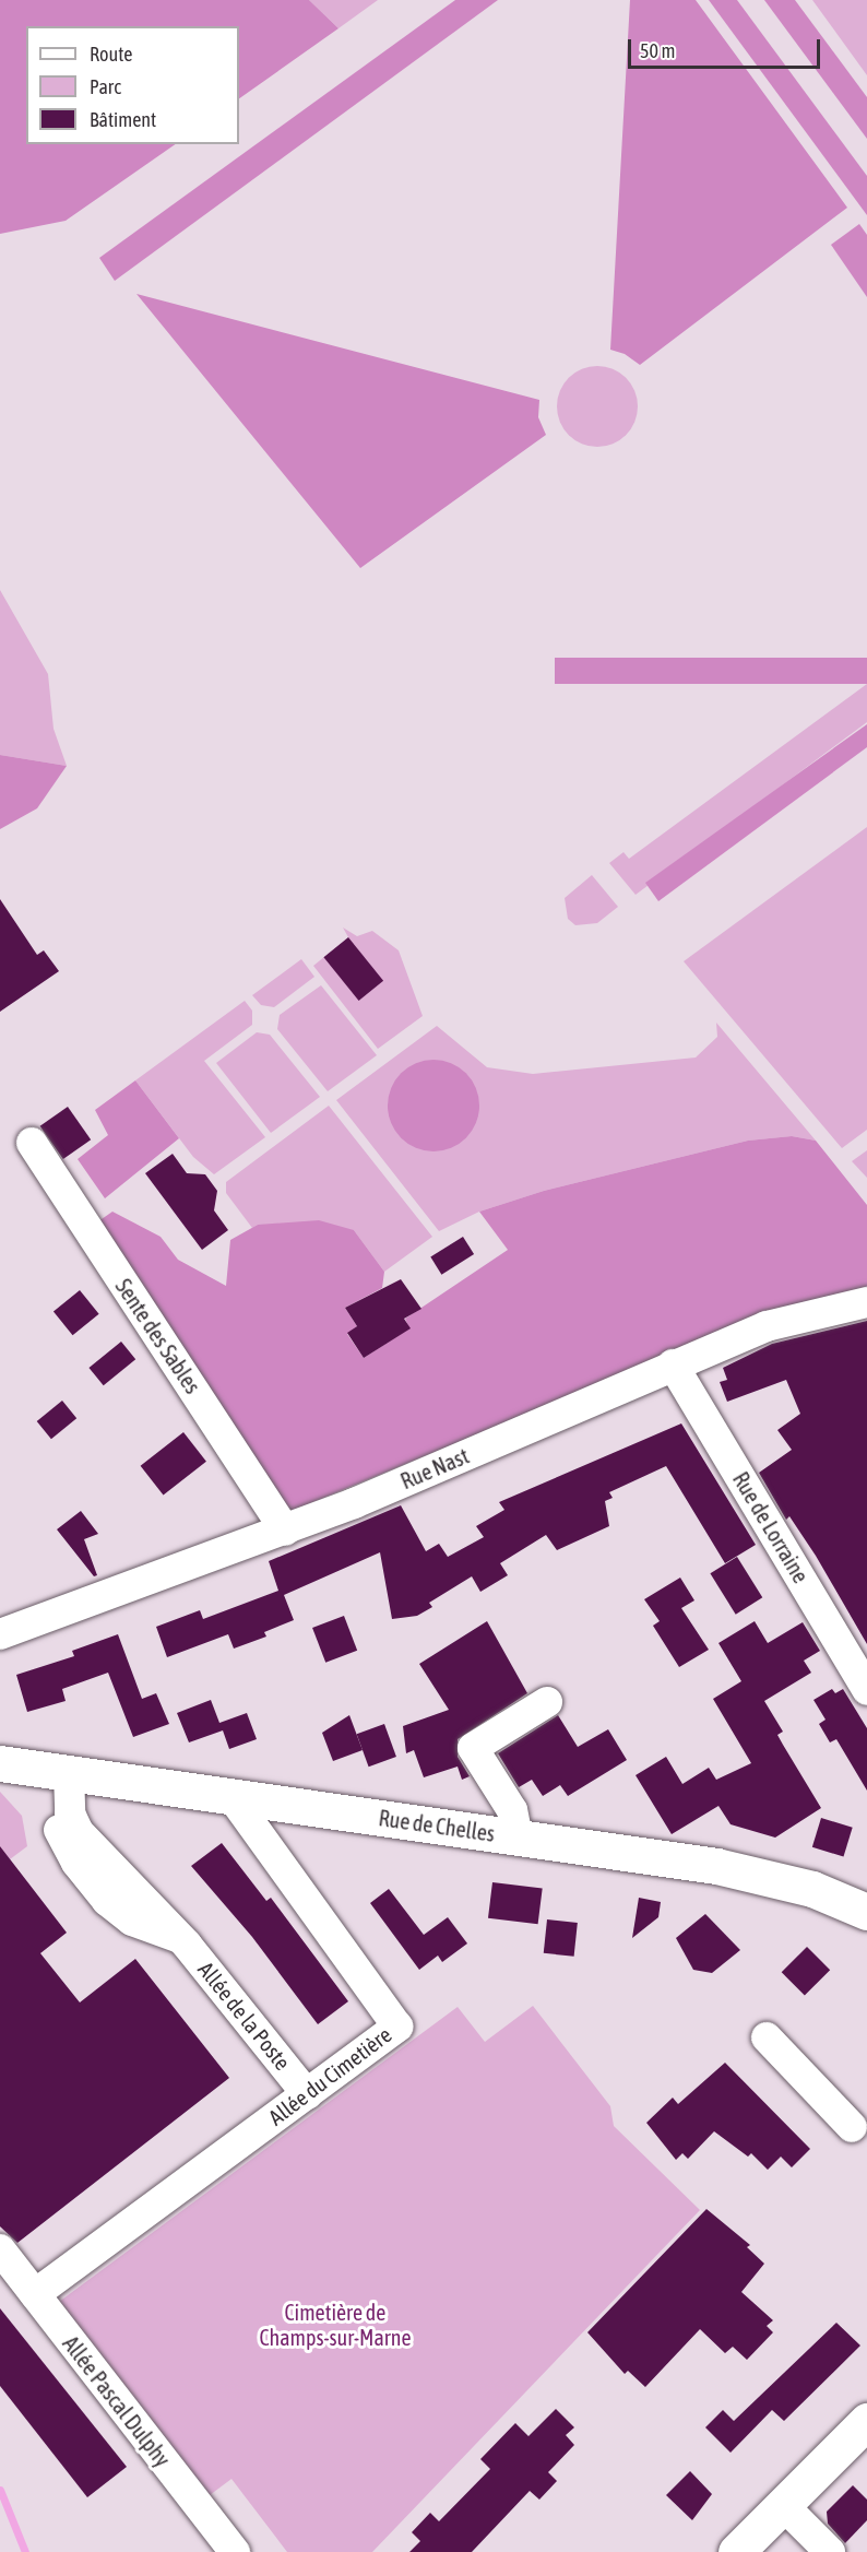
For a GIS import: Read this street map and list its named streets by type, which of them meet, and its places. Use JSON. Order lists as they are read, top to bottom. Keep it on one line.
{"streets":{"main road":["Rue de Chelles"],"street":["Sente des Sables","Rue Nast","Rue de Lorraine","Allée de la Poste","Allée du Cimetière","Allée Pascal Dulphy"]},"crossings":[["Sente des Sables","Rue Nast"],["Rue Nast","Rue de Lorraine"],["Rue de Chelles","Allée de la Poste"],["Rue de Chelles","Allée du Cimetière"],["Allée de la Poste","Allée du Cimetière"],["Allée du Cimetière","Allée Pascal Dulphy"]],"parks":["Cimetière de Champs-sur-Marne"],"legend":["Route","Parc","Bâtiment"],"scale_bar":"50 m"}
